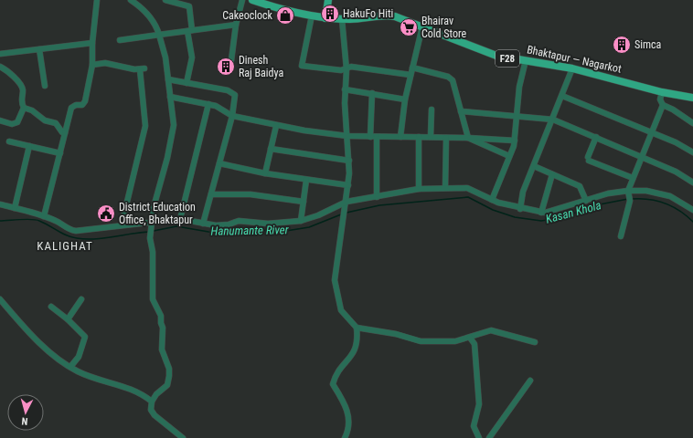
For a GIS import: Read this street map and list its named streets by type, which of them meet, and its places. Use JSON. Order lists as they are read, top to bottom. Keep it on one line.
{"streets":{"main road":["F28","Bhaktapur — Nagarkot"]},"crossings":[["F28","Bhaktapur — Nagarkot"]],"districts":["KALIGHAT"],"water":["Kasan Khola","Hanumante River"],"places":{"building":["HakuFo Hiti","Simca","Dinesh Raj Baidya"],"shop":["Cakeoclock"],"supermarket":["Bhairav Cold Store"],"public building":["District Education Office, Bhaktapur"]},"north":"bottom"}
